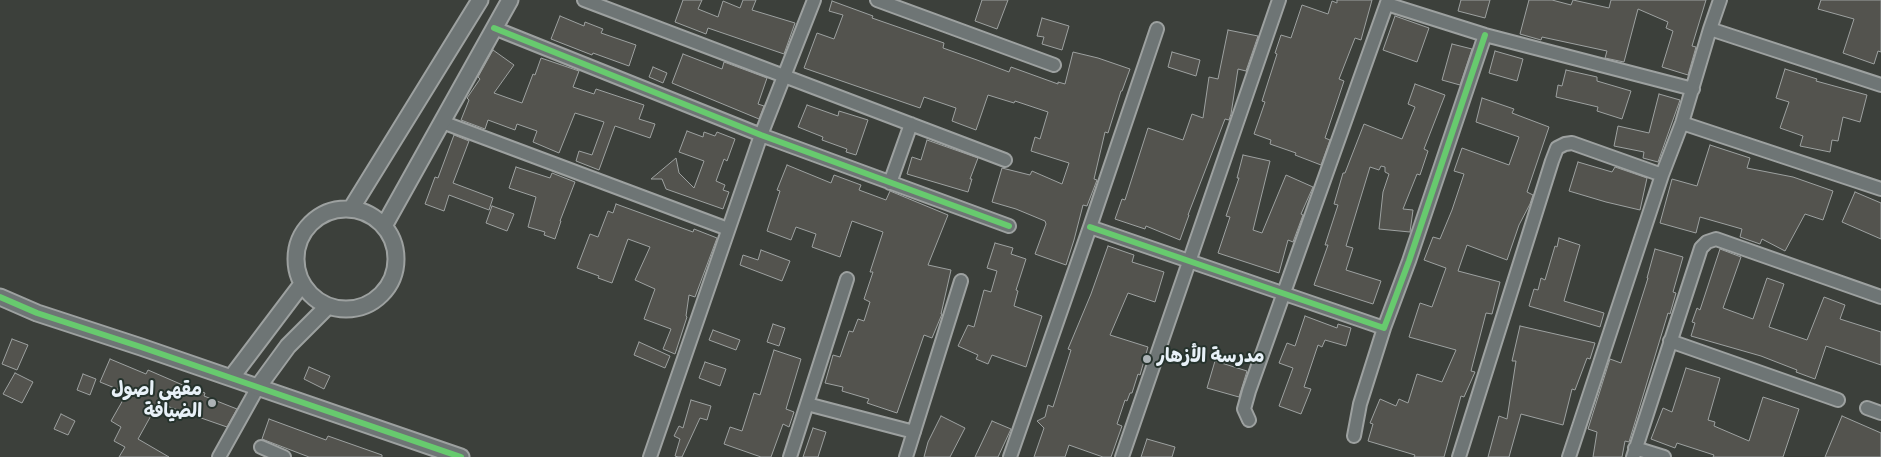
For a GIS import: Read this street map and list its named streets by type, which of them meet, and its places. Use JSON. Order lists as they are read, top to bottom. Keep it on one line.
{"places":["مدرسة الأزهار","مقهى اصول الضيافة"]}
